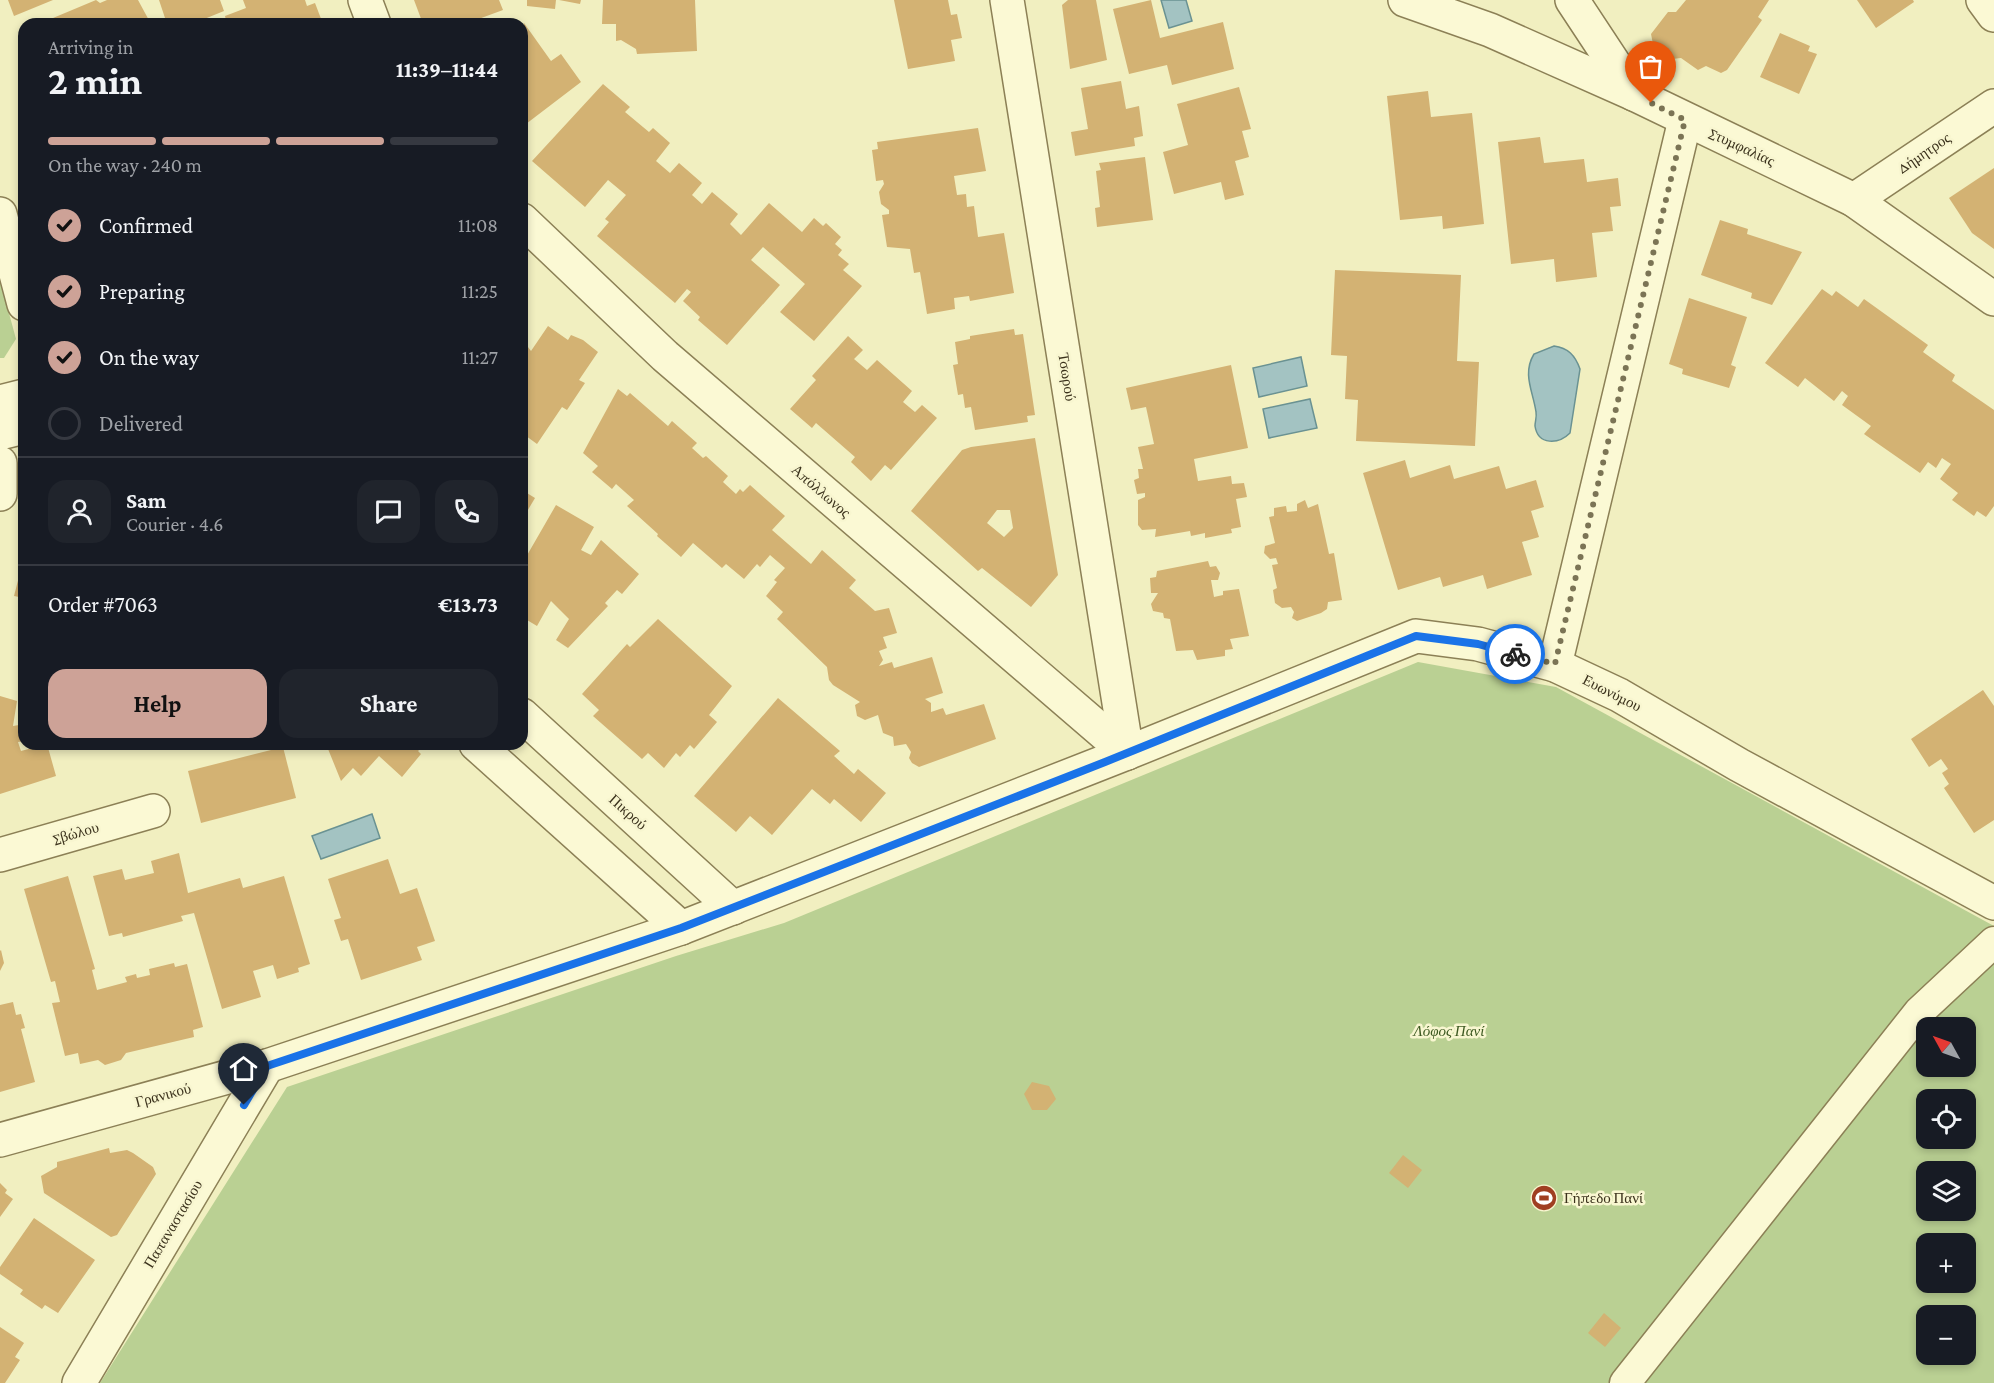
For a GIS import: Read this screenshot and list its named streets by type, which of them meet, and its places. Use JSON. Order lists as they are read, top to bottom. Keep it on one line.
{"streets":{"street":["Στυμφαλίας","Δήμητρος","Τσωρού","Απόλλωνος","Ευωνύμου","Πικρού","Σβώλου","Γρανικού","Παπαναστασίου"]},"crossings":[["Στυμφαλίας","Δήμητρος"],["Τσωρού","Απόλλωνος"],["Τσωρού","Ευωνύμου"],["Απόλλωνος","Ευωνύμου"],["Ευωνύμου","Πικρού"],["Ευωνύμου","Γρανικού"],["Πικρού","Γρανικού"],["Γρανικού","Παπαναστασίου"]],"parks":["Λόφος Πανί"],"places":{"sports":["Γήπεδο Πανί"]},"north":"top left","page":{"heading":["2 min","Arriving in","11:39–11:44"],"panel":["Sam","Courier · 4.6","Order #7063","€13.73"],"bar":"On the way · 240 m","list":[["Confirmed","11:08"],["Preparing","11:25"],["On the way","11:27"],"Delivered"],"buttons":["Help","Share"],"map_buttons":["+","−"]}}
